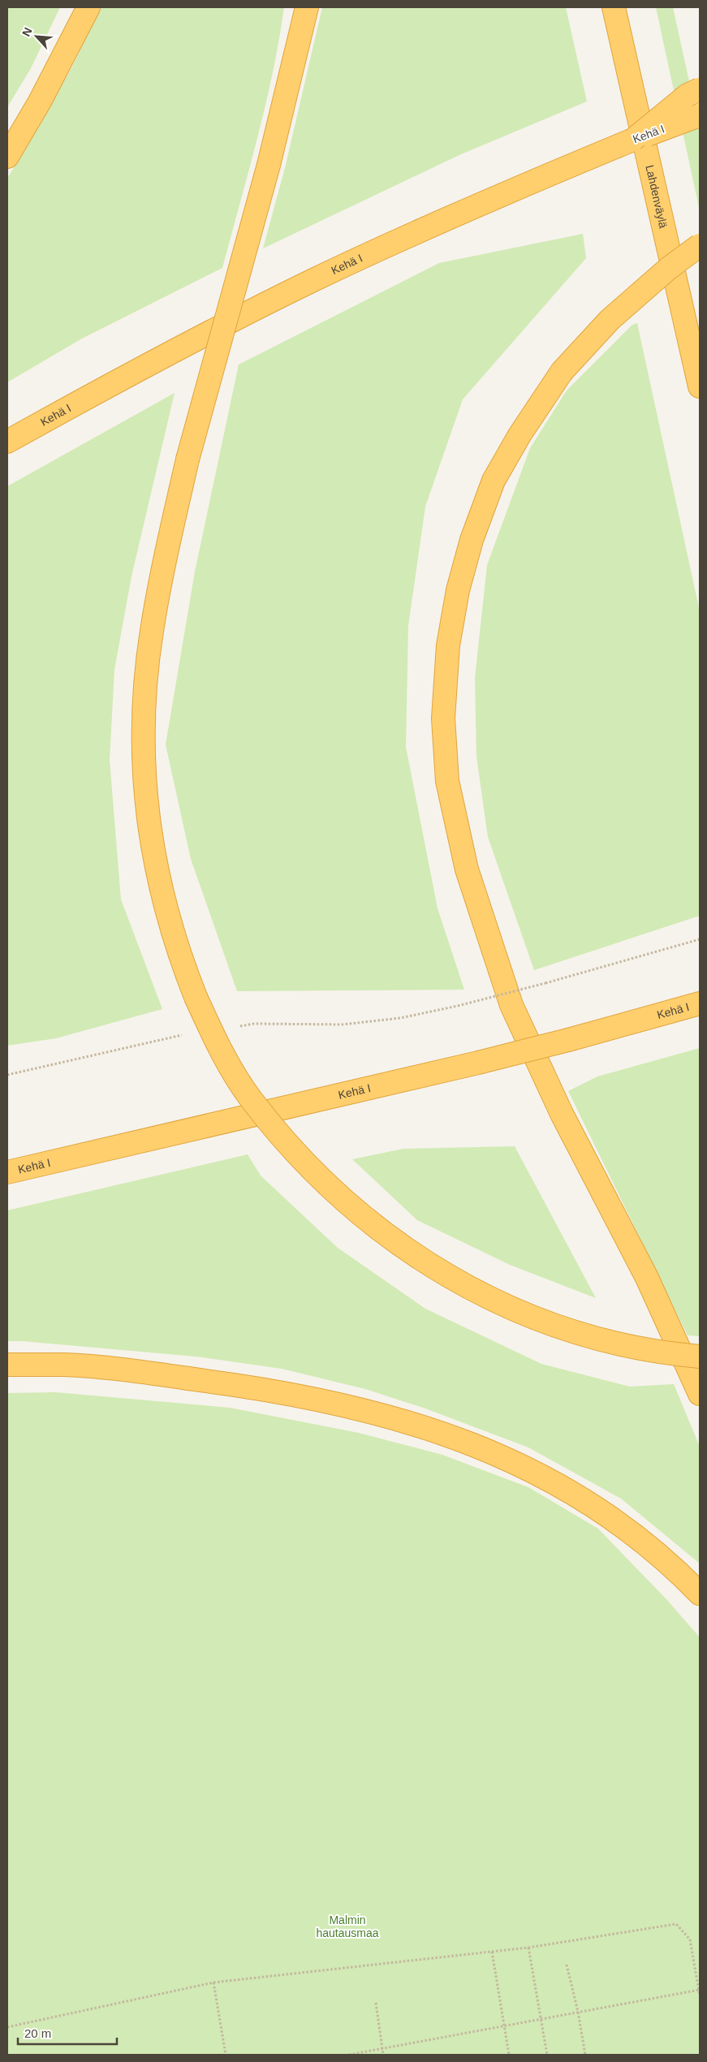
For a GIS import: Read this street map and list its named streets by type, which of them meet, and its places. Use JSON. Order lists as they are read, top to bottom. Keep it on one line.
{"streets":{"highway":["Kehä I","Lahdenväylä"]},"parks":["Malmin hautausmaa"],"scale_bar":"20 m","north":"top left"}
